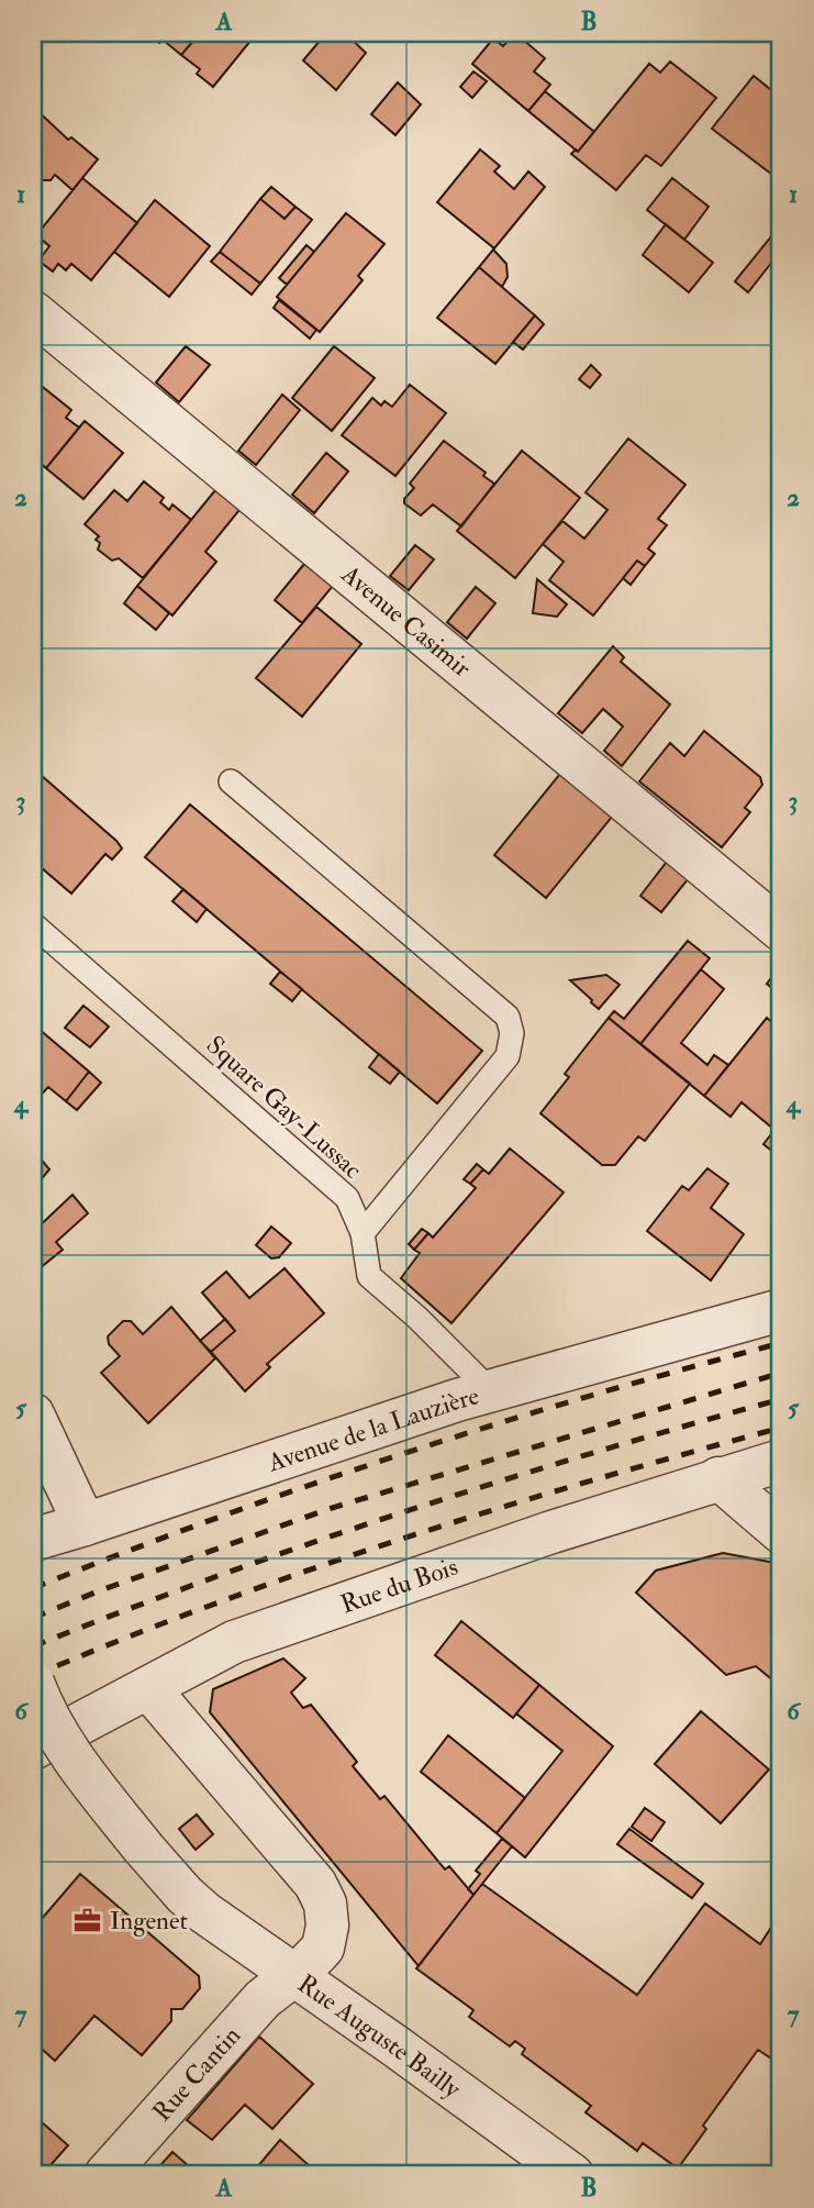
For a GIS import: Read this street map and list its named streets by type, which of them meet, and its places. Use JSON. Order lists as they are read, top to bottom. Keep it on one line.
{"streets":{"street":["Avenue Casimir","Avenue de la Lauzière","Rue du Bois","Rue Auguste Bailly","Rue Cantin"],"lane":["Square Gay-Lussac"]},"crossings":[["Square Gay-Lussac","Avenue de la Lauzière"],["Rue du Bois","Rue Auguste Bailly"],["Rue Auguste Bailly","Rue Cantin"]],"places":{"office":["Ingenet"]},"grid":{"columns":["A","B"],"rows":["1","2","3","4","5","6","7"]}}
